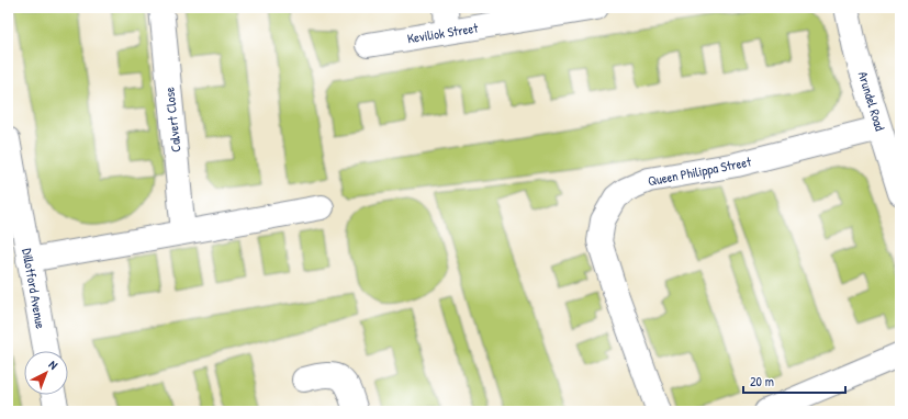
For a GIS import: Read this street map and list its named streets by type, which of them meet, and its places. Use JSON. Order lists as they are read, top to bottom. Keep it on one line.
{"streets":{"street":["Keviliok Street","Arundel Road","Calvert Close","Queen Philippa Street","Dillotford Avenue"]},"crossings":[["Arundel Road","Queen Philippa Street"]],"scale_bar":"20 m","north":"top right"}
